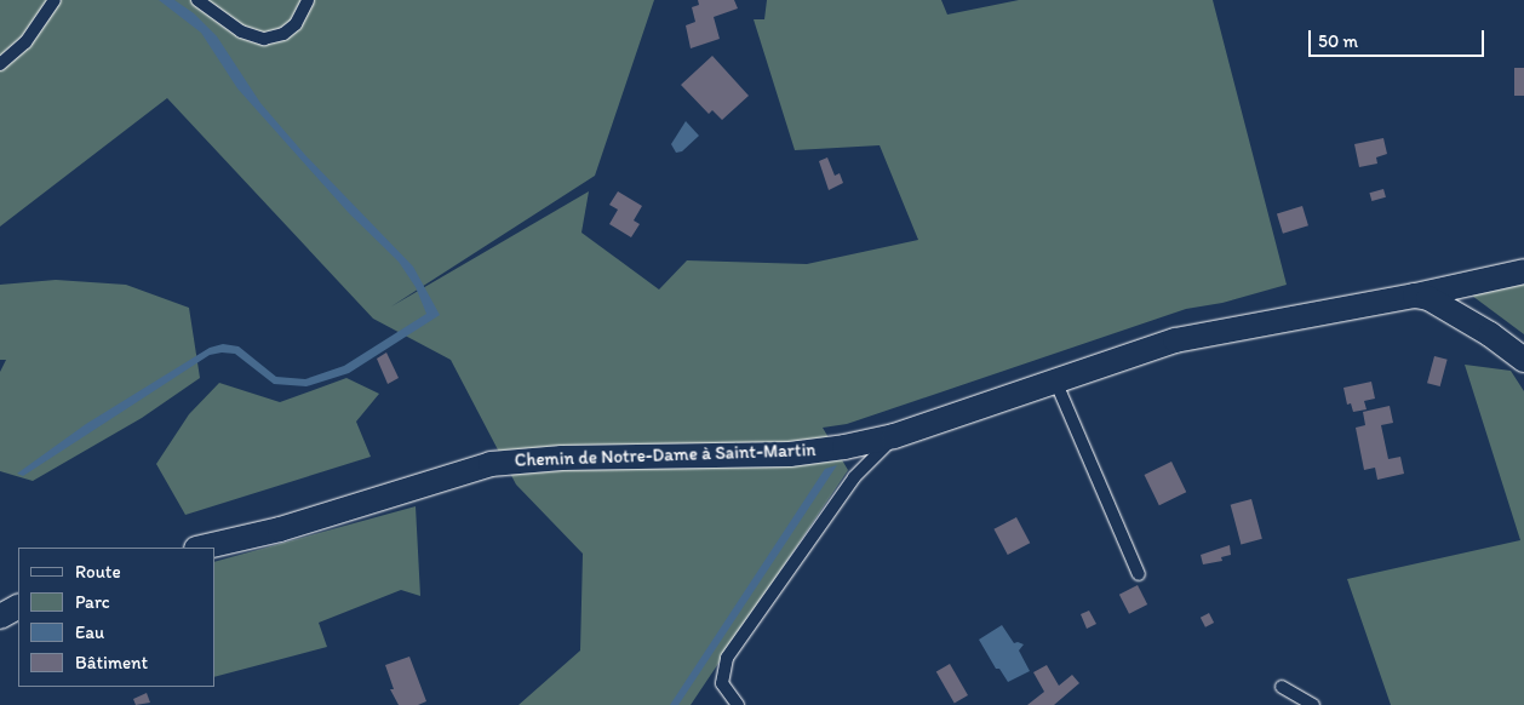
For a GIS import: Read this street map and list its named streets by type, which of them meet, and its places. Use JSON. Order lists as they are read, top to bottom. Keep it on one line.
{"streets":{"street":["Chemin de Notre-Dame à Saint-Martin"]},"legend":["Route","Parc","Eau","Bâtiment"],"scale_bar":"50 m"}
